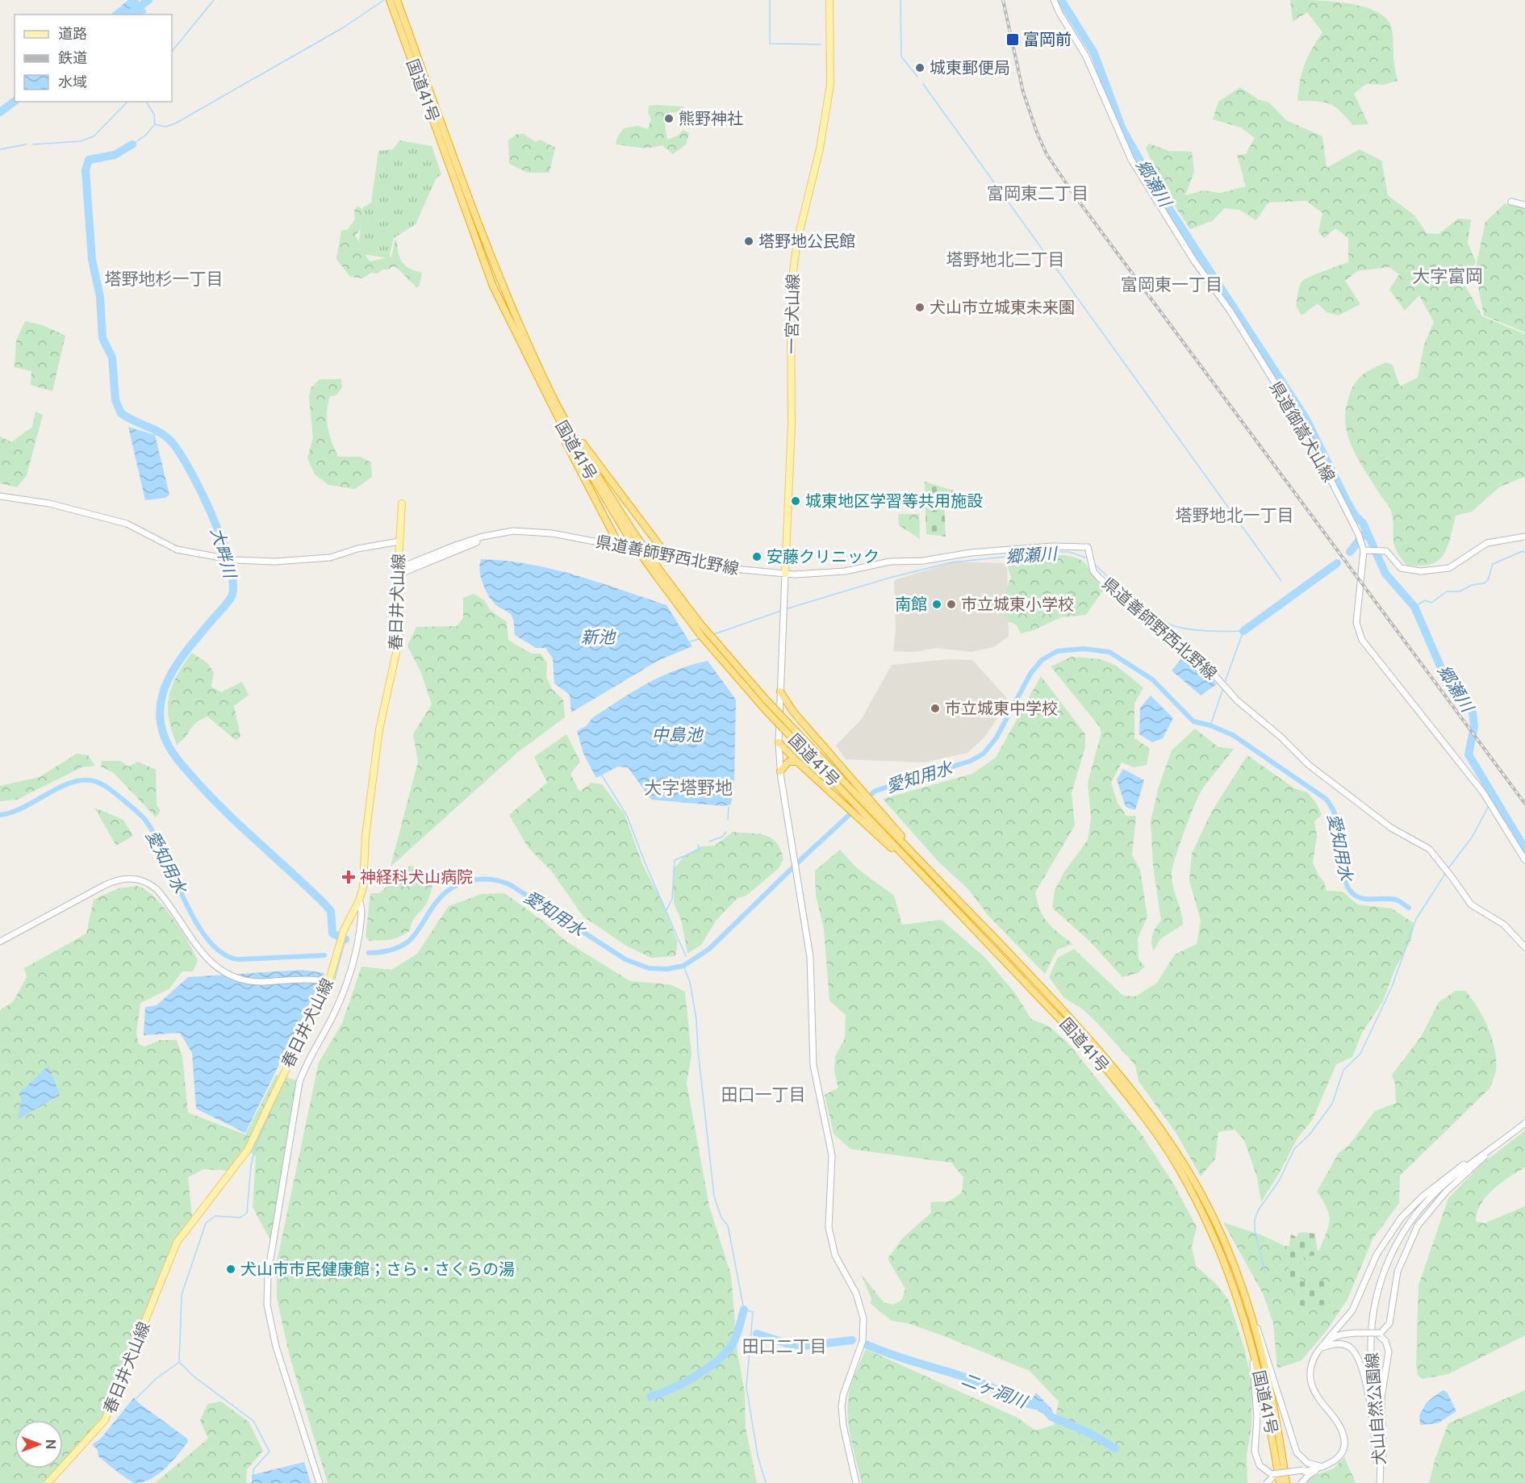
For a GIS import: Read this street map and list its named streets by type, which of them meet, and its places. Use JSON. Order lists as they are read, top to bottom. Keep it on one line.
{"streets":{"highway":["国道41号"],"main road":["一宮犬山線","県道御嵩犬山線","県道善師野西北野線","春日井犬山線","犬山自然公園線"]},"crossings":[["一宮犬山線","県道善師野西北野線"],["県道善師野西北野線","春日井犬山線"]],"districts":["富岡東二丁目","塔野地北二丁目","大字富岡","塔野地杉一丁目","富岡東一丁目","塔野地北一丁目","大字塔野地","田口一丁目","田口二丁目"],"water":["郷瀬川","大畔川","新池","中島池","愛知用水","二ヶ洞川"],"places":{"transit":["富岡前"],"other":["城東郵便局","熊野神社","塔野地公民館","犬山市立城東未来園","城東地区学習等共用施設","安藤クリニック","南館","市立城東小学校","市立城東中学校","犬山市市民健康館；さら・さくらの湯"],"health":["神経科犬山病院"]},"legend":["道路","鉄道","水域"],"north":"right"}
